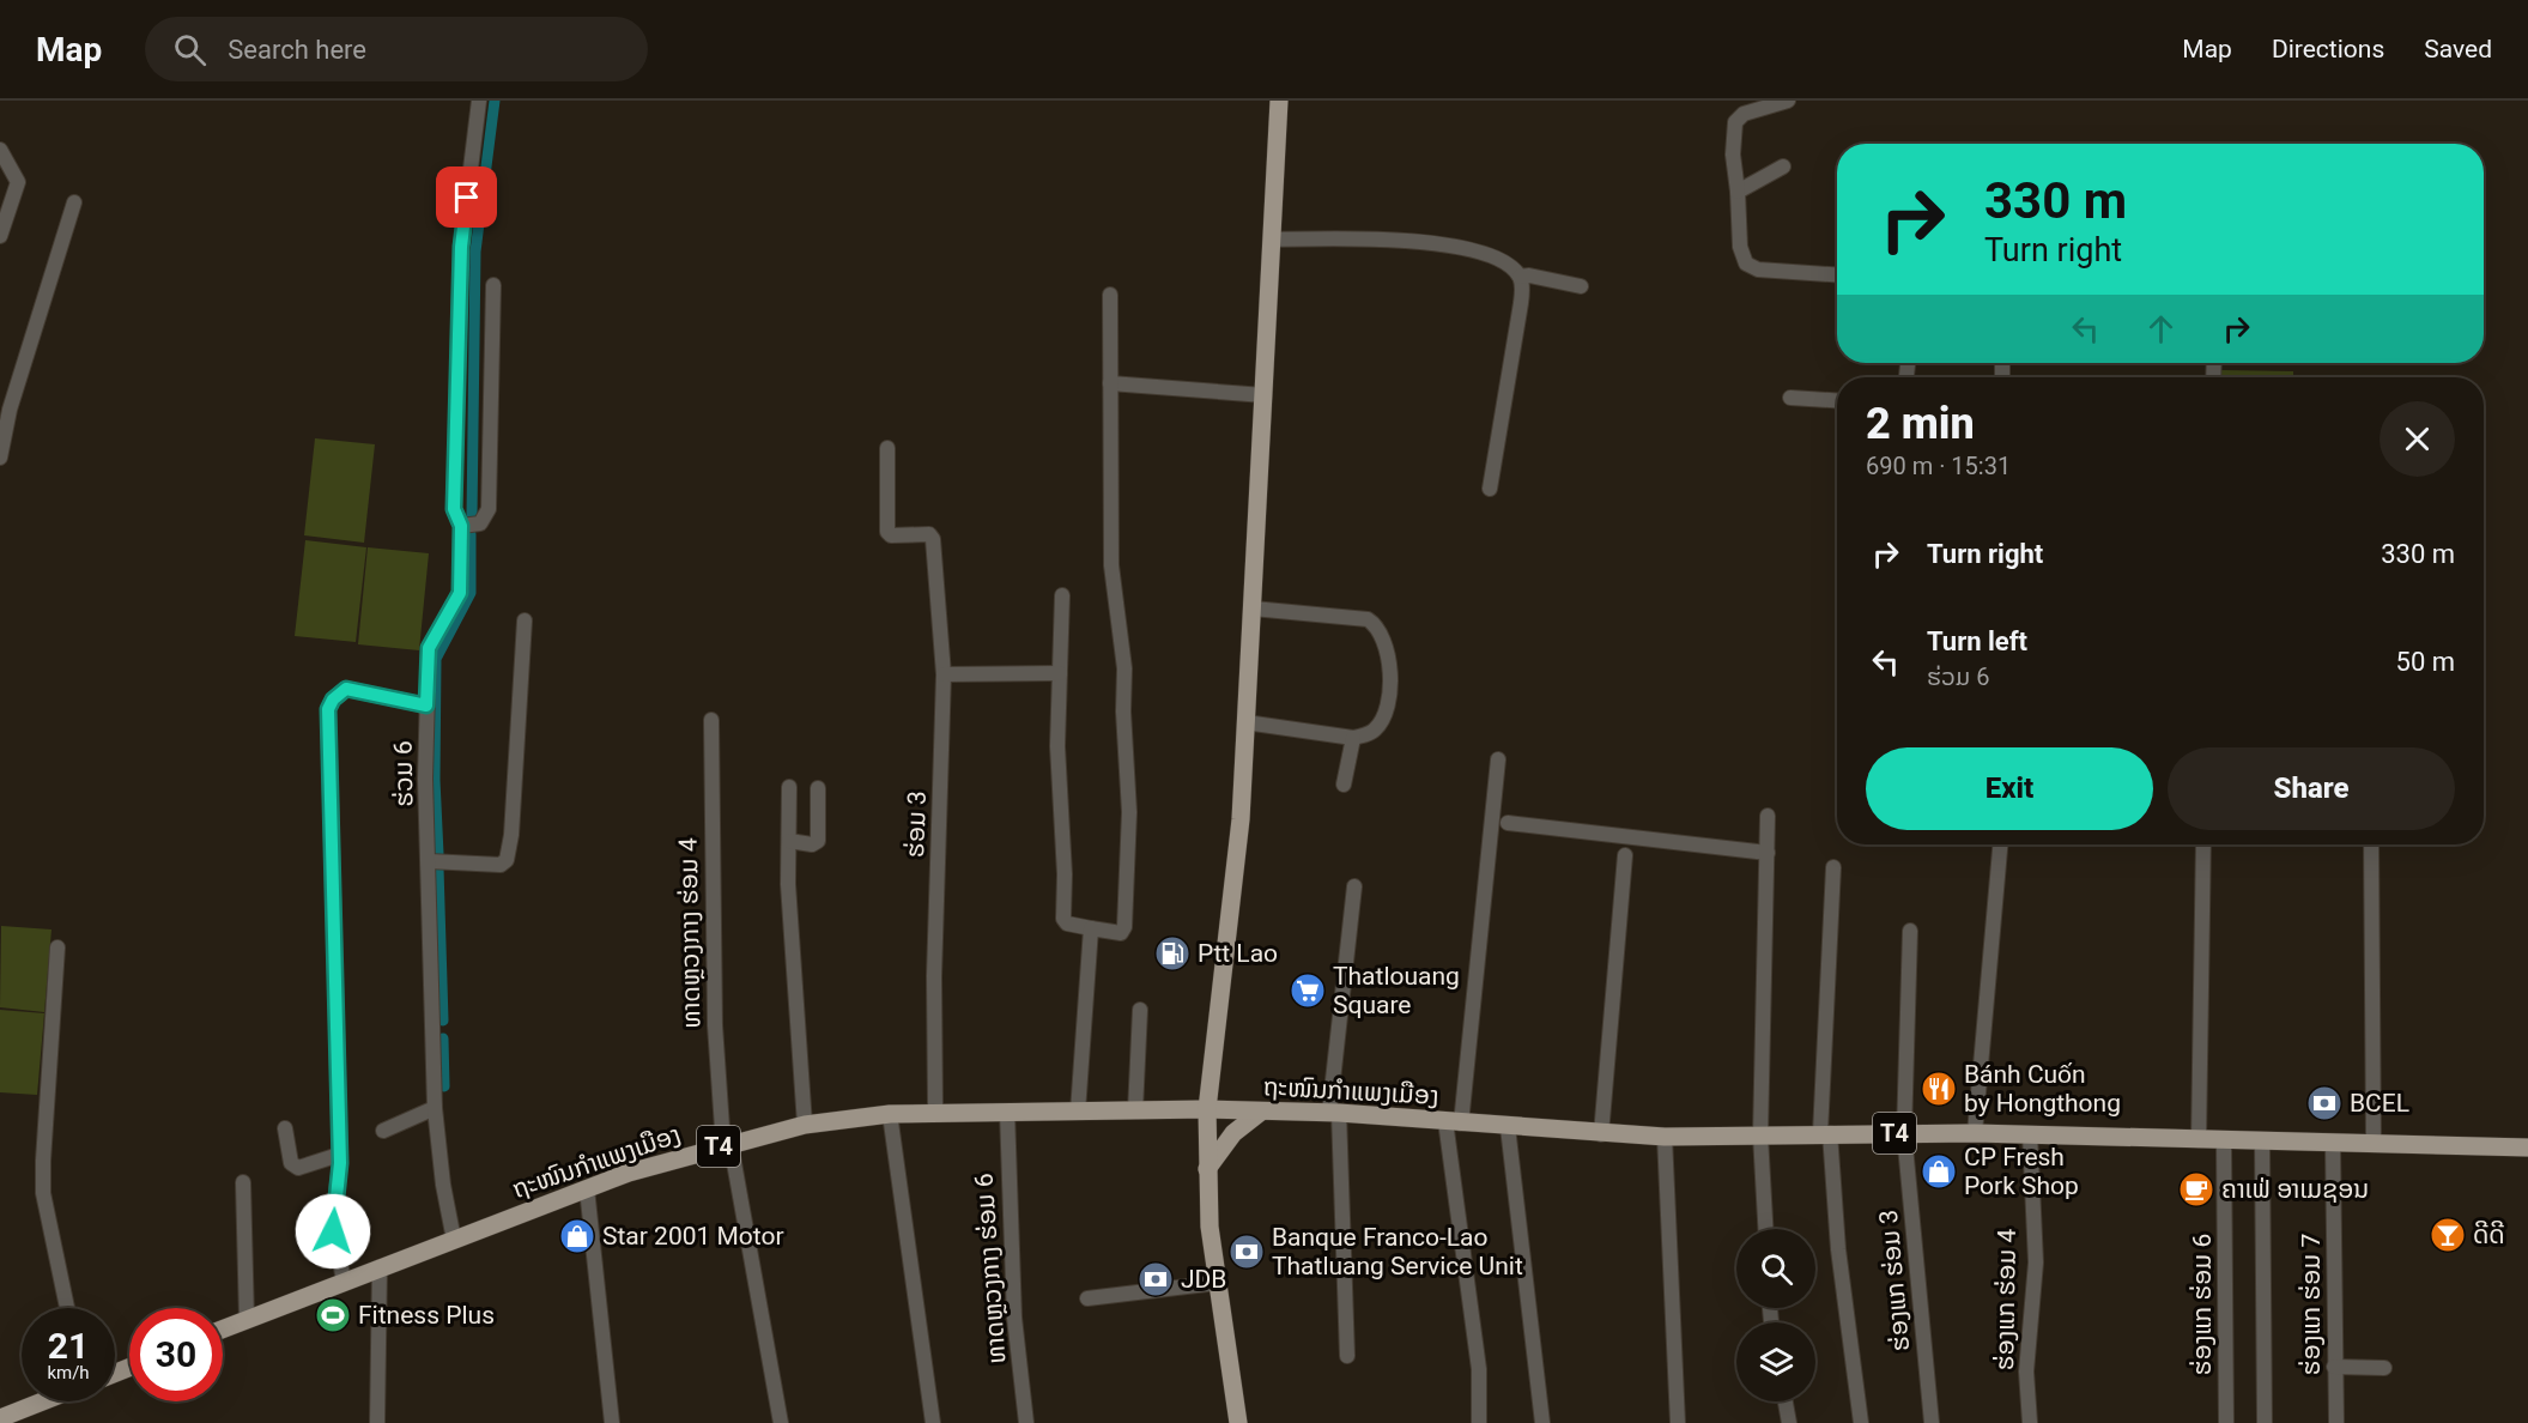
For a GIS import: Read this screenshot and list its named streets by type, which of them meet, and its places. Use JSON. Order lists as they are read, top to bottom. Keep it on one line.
{"streets":{"main road":["ຖະໜົນກຳແພງເມືອງ","T4"],"street":["ຮ່ວມ 6","ຮ່ອມ 3","ທາດຫຼວງກາງ ຮ່ອມ 4","ທາດຫຼວງກາງ ຮ່ອມ 6","ຮ່ອງແກ ຮ່ອມ 3","ຮ່ອງແກ ຮ່ອມ 4","ຮ່ອງແກ ຮ່ອມ 6","ຮ່ອງແກ ຮ່ອມ 7"]},"crossings":[["ຮ່ວມ 6","ຖະໜົນກຳແພງເມືອງ"],["ຮ່ອມ 3","ຖະໜົນກຳແພງເມືອງ"],["ທາດຫຼວງກາງ ຮ່ອມ 4","ຖະໜົນກຳແພງເມືອງ"],["ຖະໜົນກຳແພງເມືອງ","ທາດຫຼວງກາງ ຮ່ອມ 6"],["ຖະໜົນກຳແພງເມືອງ","ຮ່ອງແກ ຮ່ອມ 3"],["ຖະໜົນກຳແພງເມືອງ","ຮ່ອງແກ ຮ່ອມ 4"],["ຖະໜົນກຳແພງເມືອງ","ຮ່ອງແກ ຮ່ອມ 6"],["ຖະໜົນກຳແພງເມືອງ","ຮ່ອງແກ ຮ່ອມ 7"]],"places":{"fuel station":["Ptt Lao"],"supermarket":["Thatlouang Square"],"restaurant":["Bánh Cuốn by Hongthong"],"bank":["BCEL","Banque Franco-Lao Thatluang Service Unit","JDB"],"shop":["CP Fresh Pork Shop","Star 2001 Motor"],"cafe":["ຄາເຟ່ ອາເມຊອນ"],"bar":["ດີດີ"],"sports":["Fitness Plus"]},"page":{"header":"Map","search":"Search here","nav":["Map","Directions","Saved"],"turn":["330 m","Turn right"],"heading":["2 min","690 m · 15:31"],"list":[{"name":"Turn right","value":"330 m"},{"name":"Turn left","note":"ຮ່ວມ 6","value":"50 m"}],"buttons":["Exit","Share"],"speed":"21 km/h","limit":"30"}}
